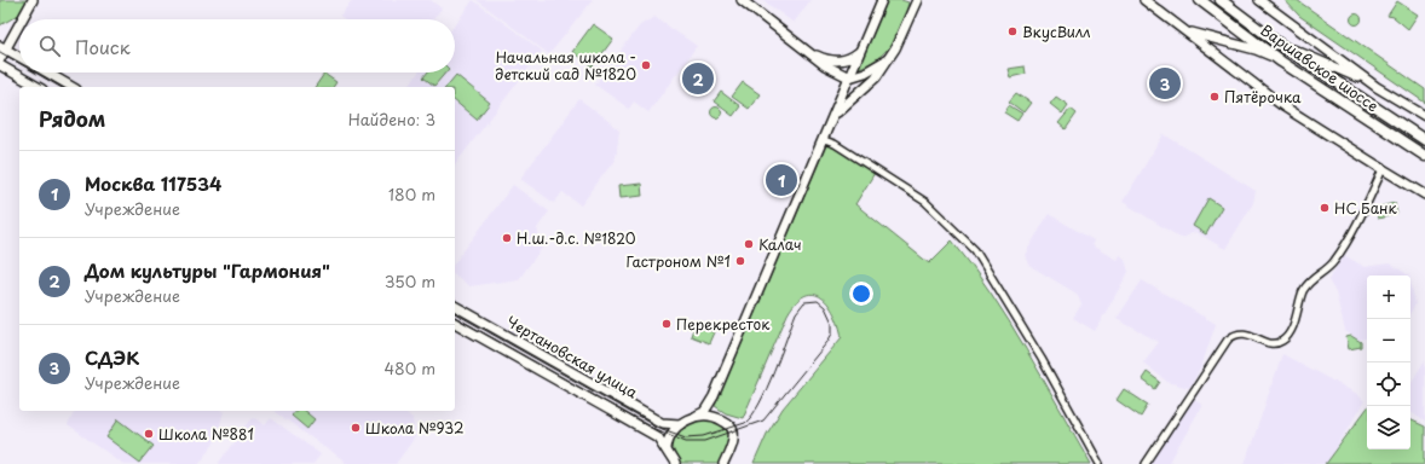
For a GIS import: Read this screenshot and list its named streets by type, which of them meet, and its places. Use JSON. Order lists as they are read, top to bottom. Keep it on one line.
{"streets":{"main road":["Варшавское шоссе","Чертановская улица"]},"places":["ВкусВилл","Начальная школа - детский сад №1820","Пятёрочка","НС Банк","Н.ш.-д.с. №1820","Калач","Гастроном №1","Перекресток","Школа №932","Школа №881"],"page":{"search":"Поиск","pins":["2","3","1"],"heading":["Рядом","Найдено: 3"],"list":[{"mark":"1","name":"Москва 117534","note":"Учреждение","value":"180 m"},{"mark":"2","name":"Дом культуры \"Гармония\"","note":"Учреждение","value":"350 m"},{"mark":"3","name":"СДЭК","note":"Учреждение","value":"480 m"}],"map_buttons":["+","−"]}}
